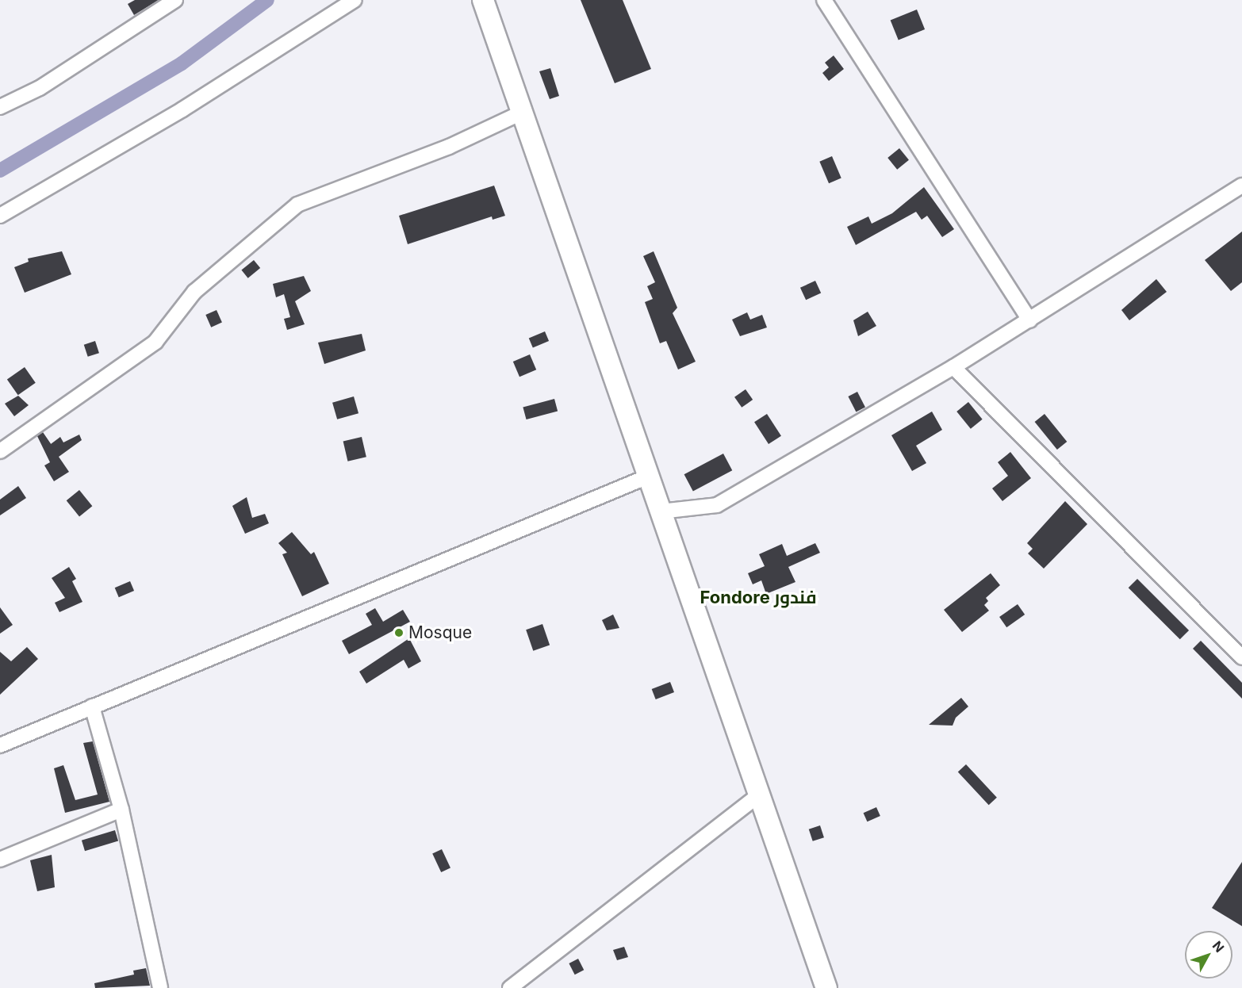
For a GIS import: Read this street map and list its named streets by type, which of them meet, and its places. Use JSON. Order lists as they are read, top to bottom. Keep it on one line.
{"districts":["Fondore فندور"],"places":["Mosque"],"north":"top right"}
